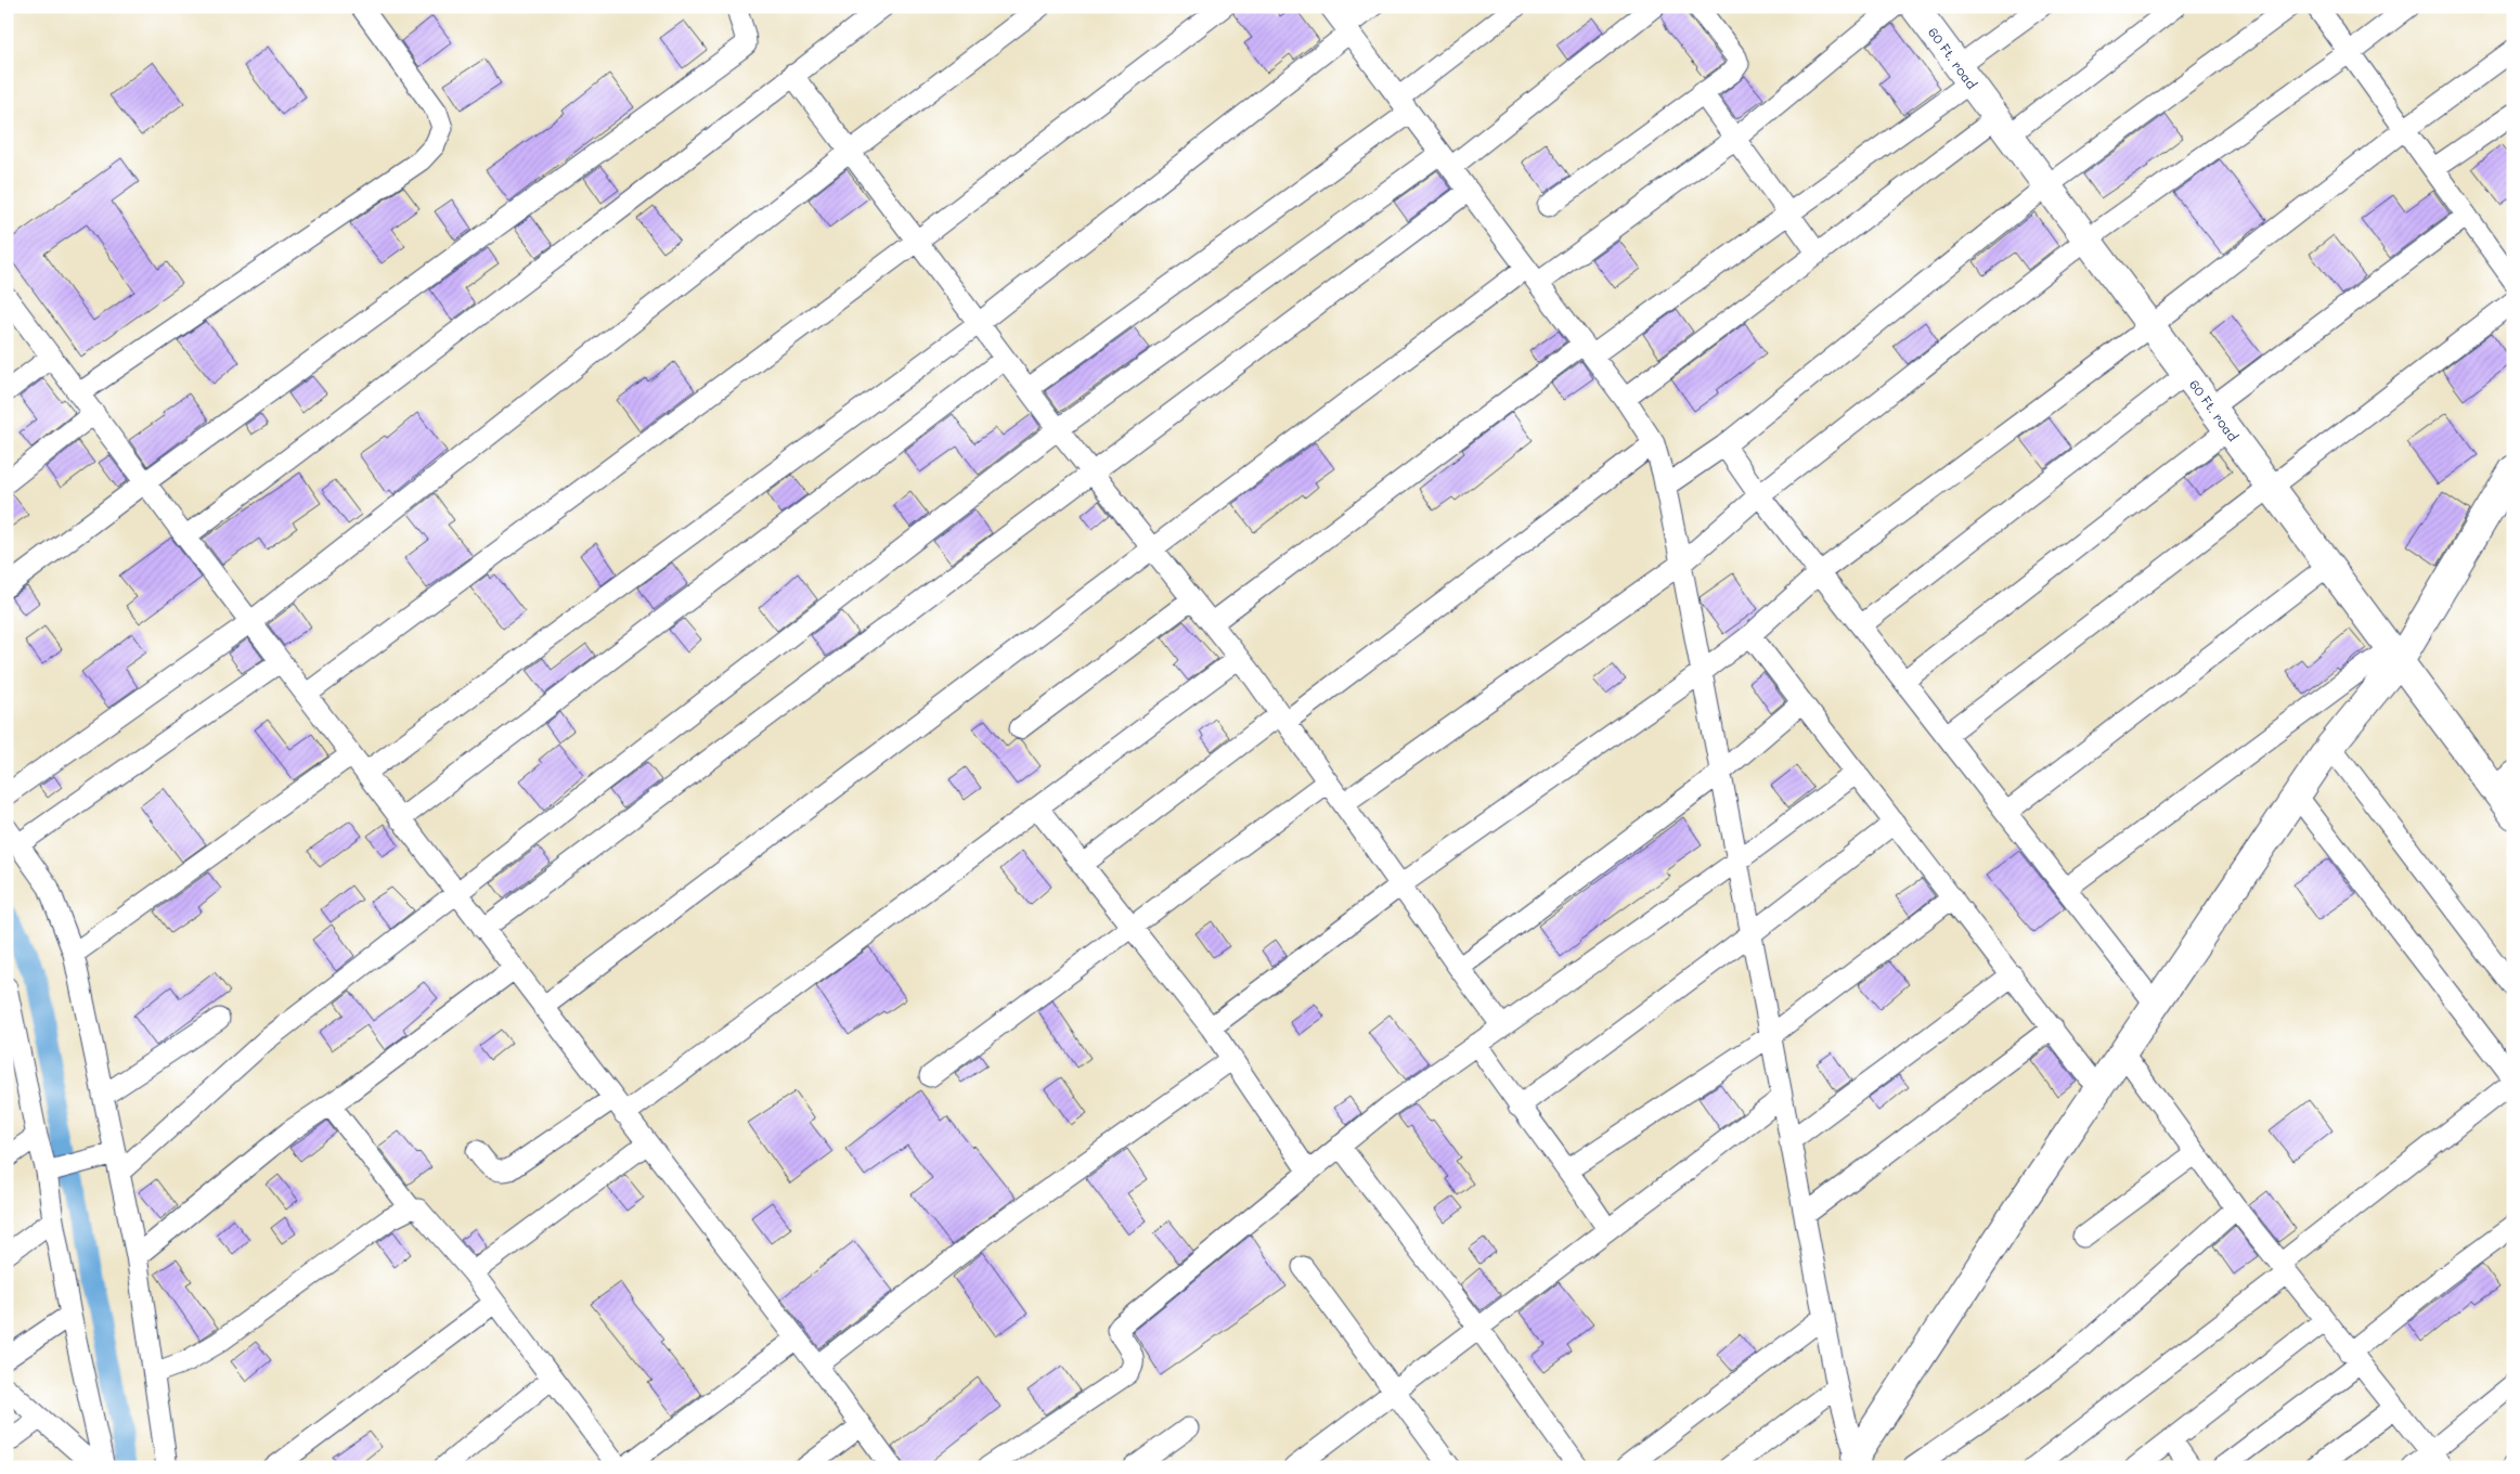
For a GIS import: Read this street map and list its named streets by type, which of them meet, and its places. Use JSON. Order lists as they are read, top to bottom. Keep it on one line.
{"streets":{"street":["60 Ft. road"]}}
